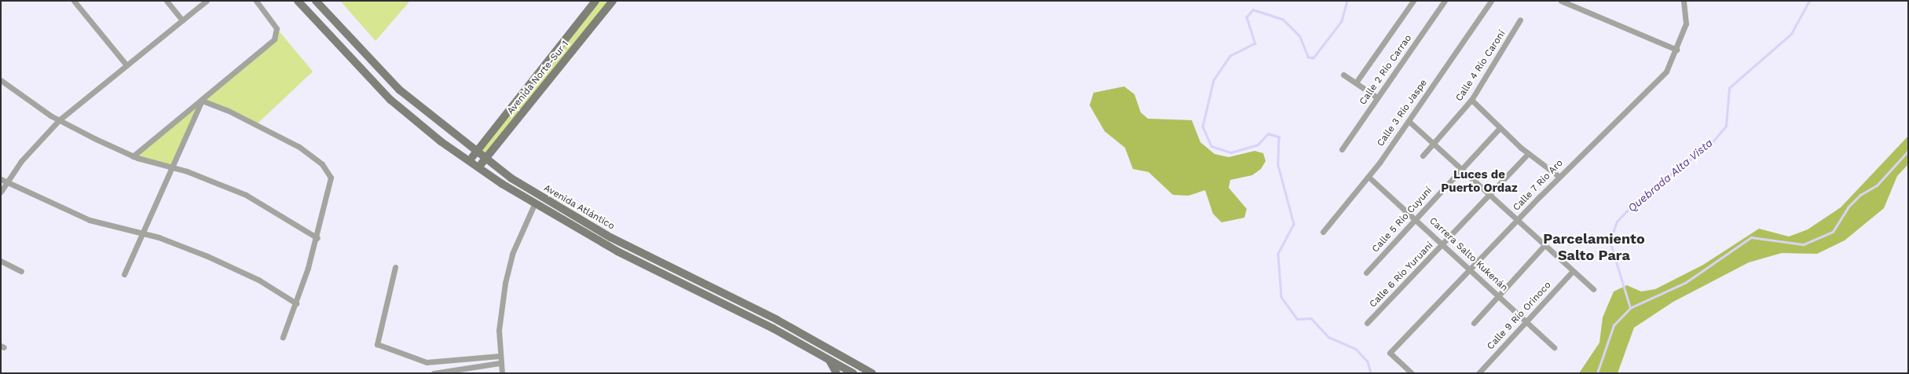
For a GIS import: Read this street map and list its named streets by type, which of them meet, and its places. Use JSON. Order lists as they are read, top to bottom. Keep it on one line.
{"streets":{"main road":["Avenida Norte-Sur 1","Avenida Atlántico"],"street":["Calle 4 Río Caroní","Calle 2 Río Carrao","Calle 3 Río Jaspe","Calle 7 Río Aro","Calle 5 Río Cuyuní","Carrera Salto Kukenán","Calle 6 Río Yuruaní","Calle 9 Río Orinoco"]},"crossings":[["Avenida Norte-Sur 1","Avenida Atlántico"],["Calle 3 Río Jaspe","Carrera Salto Kukenán"],["Calle 7 Río Aro","Carrera Salto Kukenán"],["Calle 5 Río Cuyuní","Carrera Salto Kukenán"],["Carrera Salto Kukenán","Calle 6 Río Yuruaní"],["Carrera Salto Kukenán","Calle 9 Río Orinoco"]],"districts":["Luces de Puerto Ordaz","Parcelamiento Salto Para"],"water":["Quebrada Alta Vista"]}
